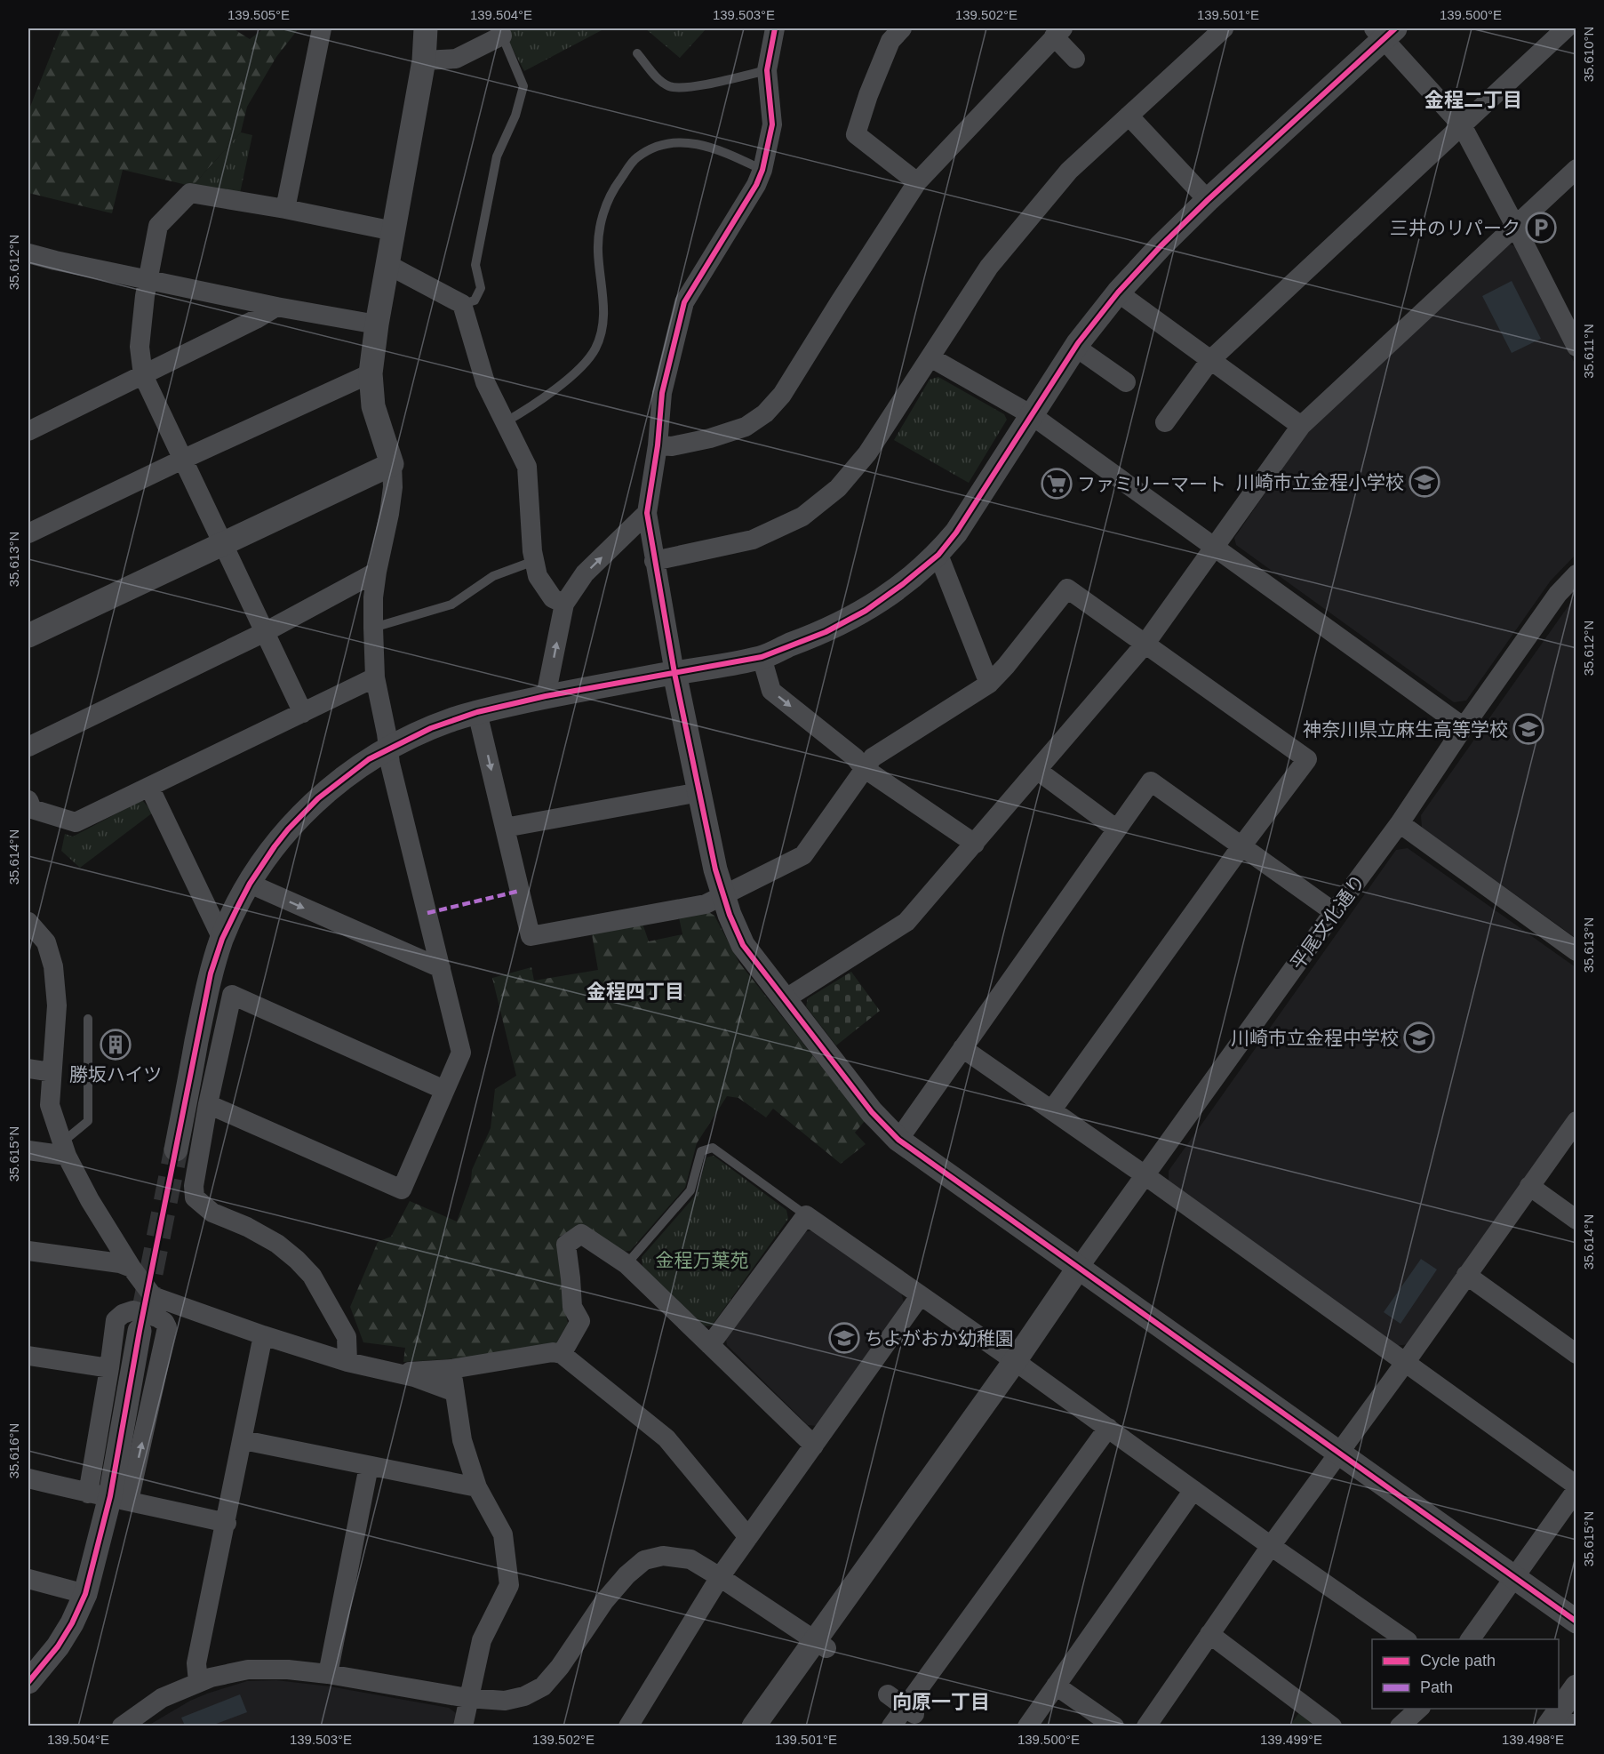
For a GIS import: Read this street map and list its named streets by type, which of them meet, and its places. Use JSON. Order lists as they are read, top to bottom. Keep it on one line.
{"streets":{"street":["平尾文化通り"]},"districts":["金程二丁目","金程四丁目","向原一丁目"],"parks":["金程万葉苑"],"places":{"parking":["三井のリパーク"],"school or university":["川崎市立金程小学校","神奈川県立麻生高等学校","川崎市立金程中学校","ちよがおか幼稚園"],"supermarket":["ファミリーマート"],"building":["勝坂ハイツ"]},"legend":["Cycle path","Path"],"coordinates":["139.505°E","139.504°E","139.503°E","139.502°E","139.501°E","139.500°E","35.610°N","35.612°N","35.611°N","35.613°N","35.614°N","35.615°N","35.616°N","139.499°E","139.498°E"]}
